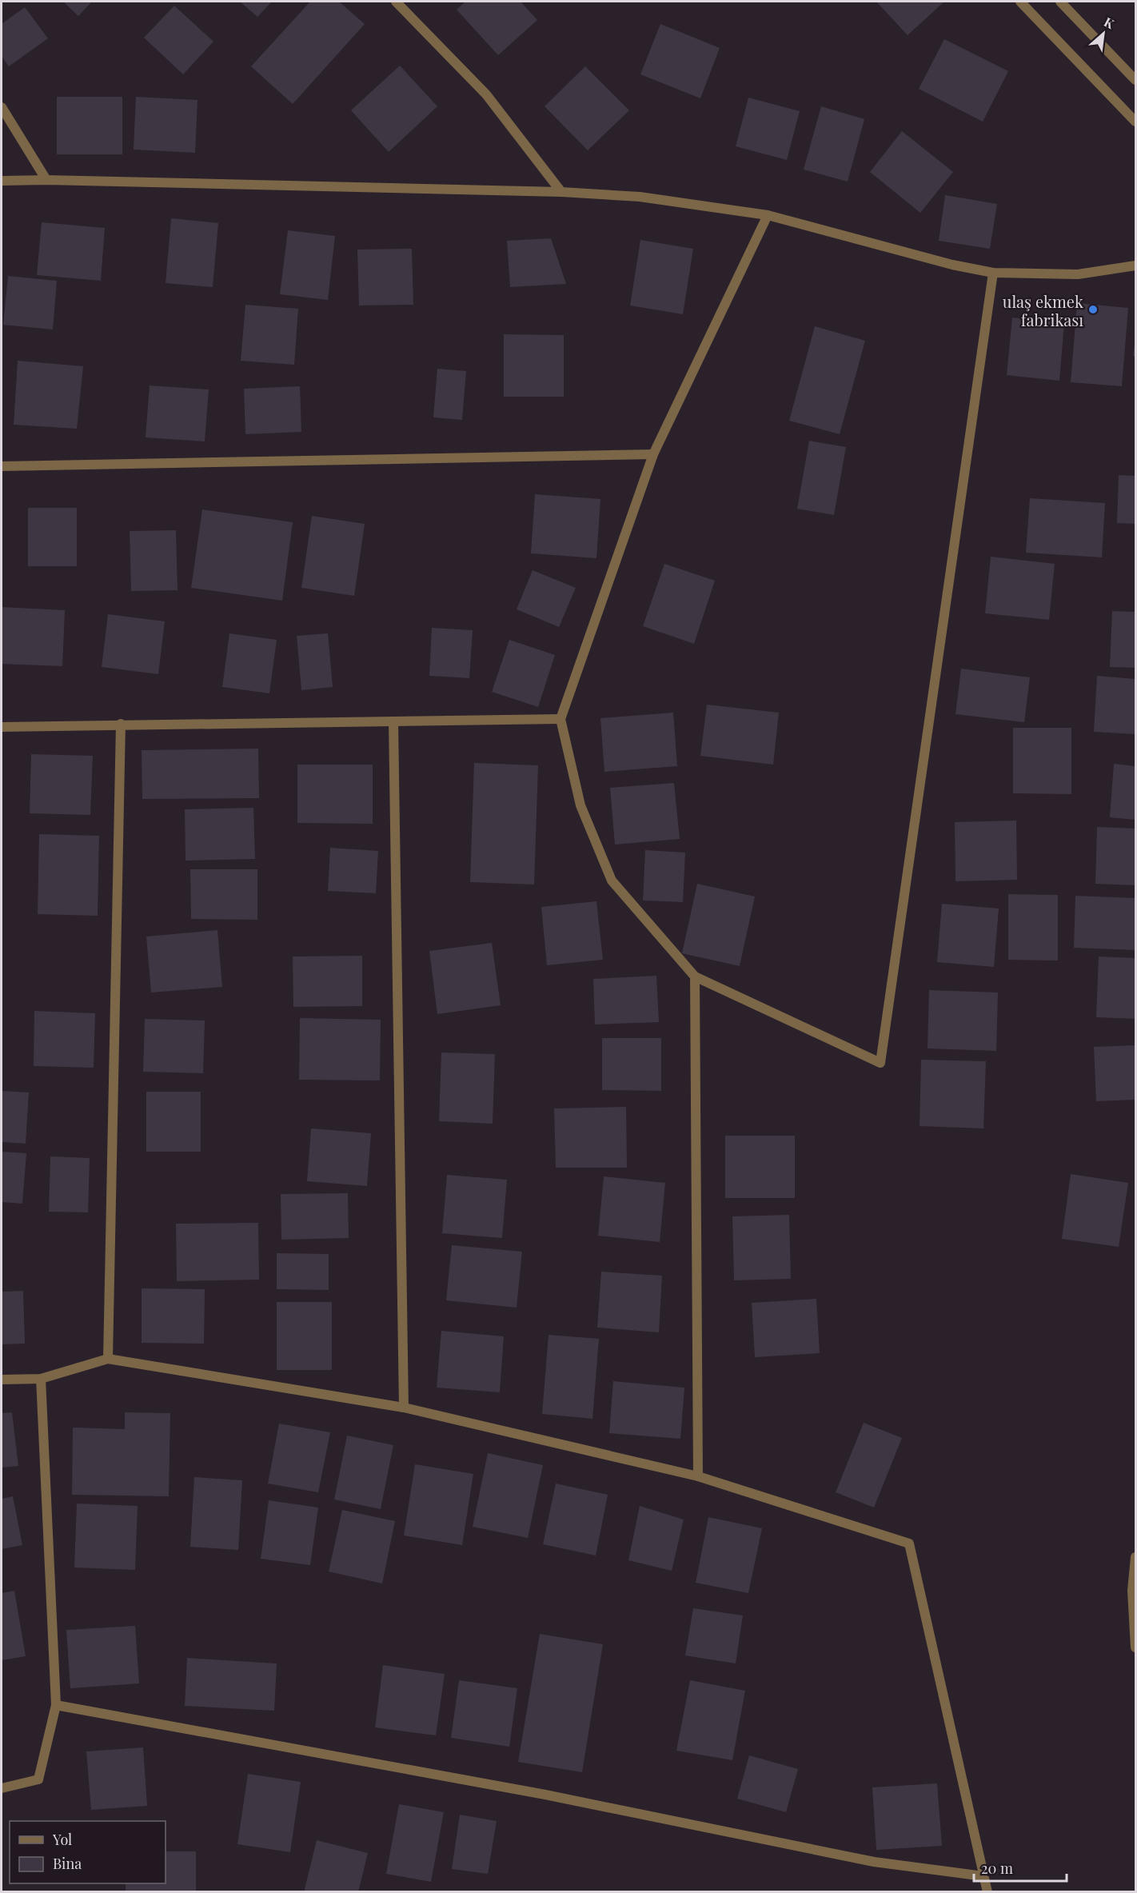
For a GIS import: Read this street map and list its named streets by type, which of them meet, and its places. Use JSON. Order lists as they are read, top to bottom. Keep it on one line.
{"places":["ulaş ekmek fabrikası"],"legend":["Yol","Bina"],"scale_bar":"20 m","north":"top right"}
